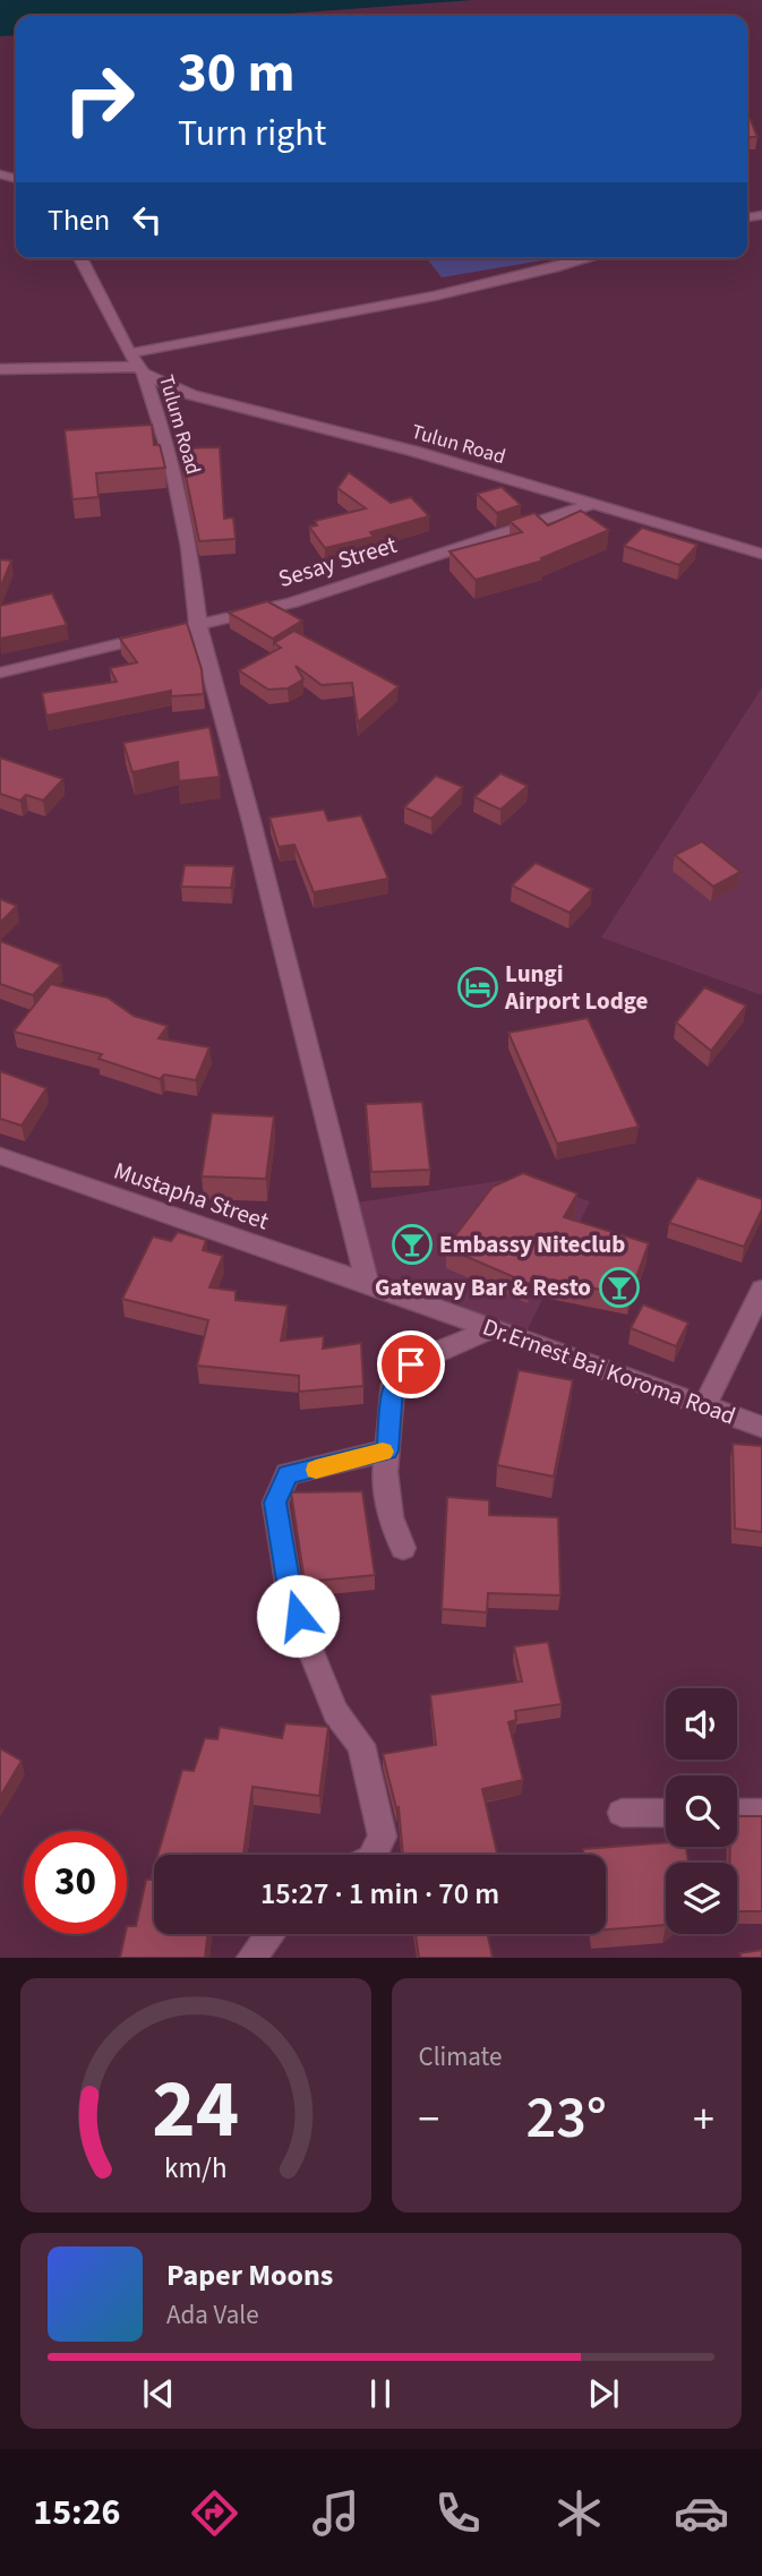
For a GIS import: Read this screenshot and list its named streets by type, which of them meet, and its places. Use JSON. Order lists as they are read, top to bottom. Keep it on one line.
{"streets":{"street":["Tulum Road","Tulun Road","Sesay Street","Mustapha Street","Dr.Ernest Bai Koroma Road"]},"crossings":[["Tulum Road","Tulun Road"],["Tulum Road","Sesay Street"],["Tulum Road","Mustapha Street"],["Tulum Road","Dr.Ernest Bai Koroma Road"],["Tulun Road","Sesay Street"],["Mustapha Street","Dr.Ernest Bai Koroma Road"]],"places":{"hotel":["Lungi Airport Lodge"],"bar":["Embassy Niteclub","Gateway Bar & Resto"]},"page":{"turn":["30 m","Turn right"],"then":"Then","limit":"30","trip":"15:27 · 1 min · 70 m","tile":"Climate","heat":["−","23°","+"],"song":["Paper Moons","Ada Vale"],"tabs":"15:26","gauge":["24","km/h"]}}
